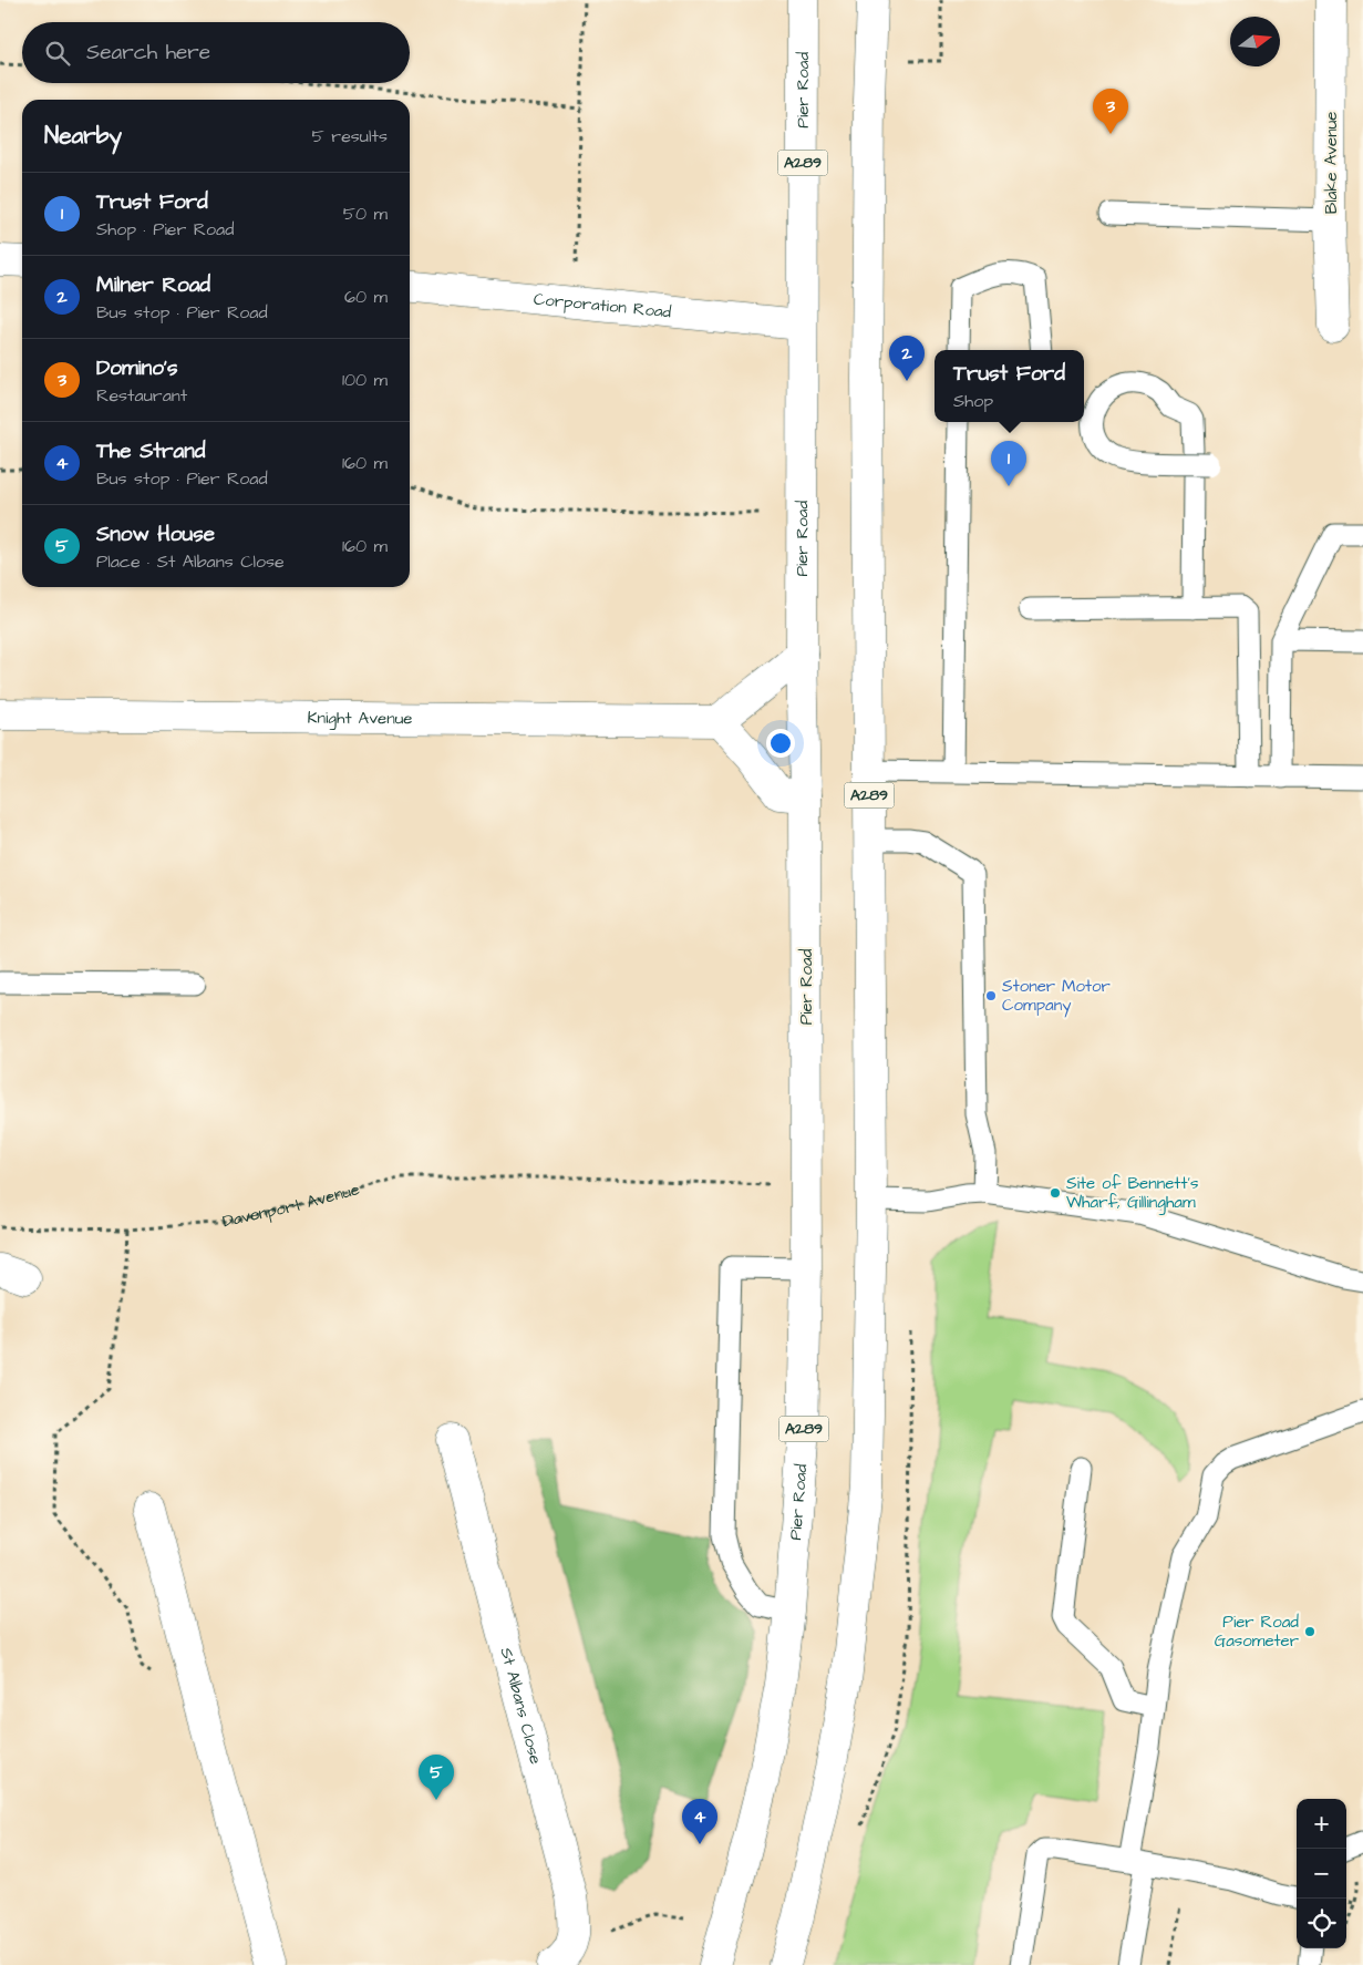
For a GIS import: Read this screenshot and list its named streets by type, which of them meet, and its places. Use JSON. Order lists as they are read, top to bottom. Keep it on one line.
{"streets":{"main road":["Pier Road","A289","Blake Avenue","Corporation Road","Knight Avenue","St Albans Close"],"path":["Davenport Avenue"]},"crossings":[["Pier Road","Corporation Road"]],"places":["Stoner Motor Company","Site of Bennett's Wharf, Gillingham","Pier Road Gasometer"],"north":"right","page":{"search":"Search here","pins":["3","2","1","5","4"],"heading":["Nearby","5 results"],"list":[{"mark":"1","name":"Trust Ford","note":"Shop · Pier Road","value":"50 m"},{"mark":"2","name":"Milner Road","note":"Bus stop · Pier Road","value":"60 m"},{"mark":"3","name":"Domino's","note":"Restaurant","value":"100 m"},{"mark":"4","name":"The Strand","note":"Bus stop · Pier Road","value":"160 m"},{"mark":"5","name":"Snow House","note":"Place · St Albans Close","value":"160 m"}],"popup":["Trust Ford","Shop"],"map_buttons":["+","−"]}}
